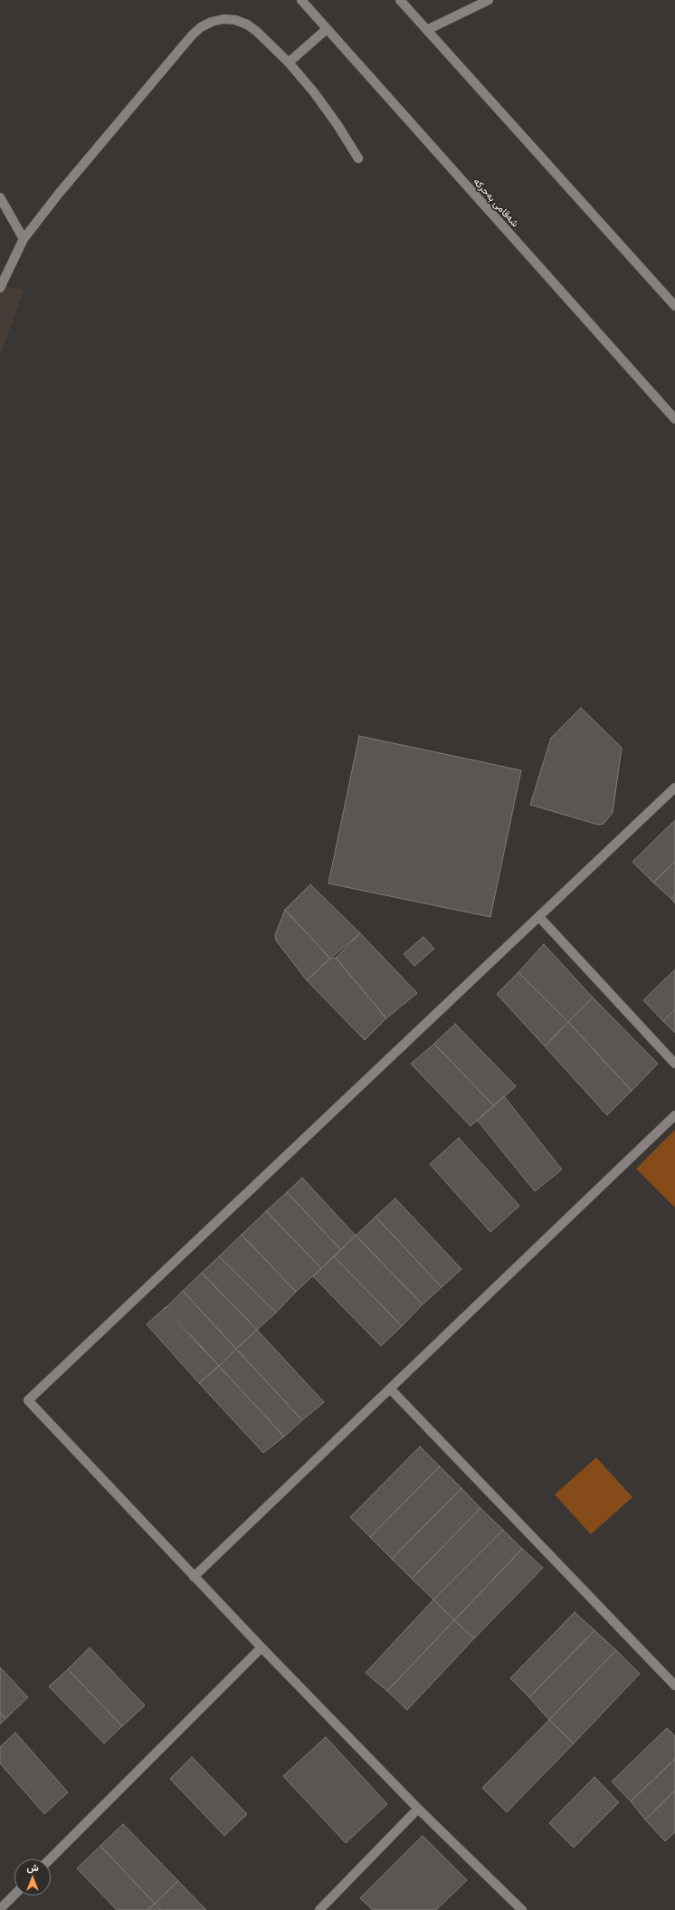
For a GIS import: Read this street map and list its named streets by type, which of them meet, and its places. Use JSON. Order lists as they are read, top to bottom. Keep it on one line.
{"streets":{"street":["شەقامی بەحرکە"]},"north":"top"}
